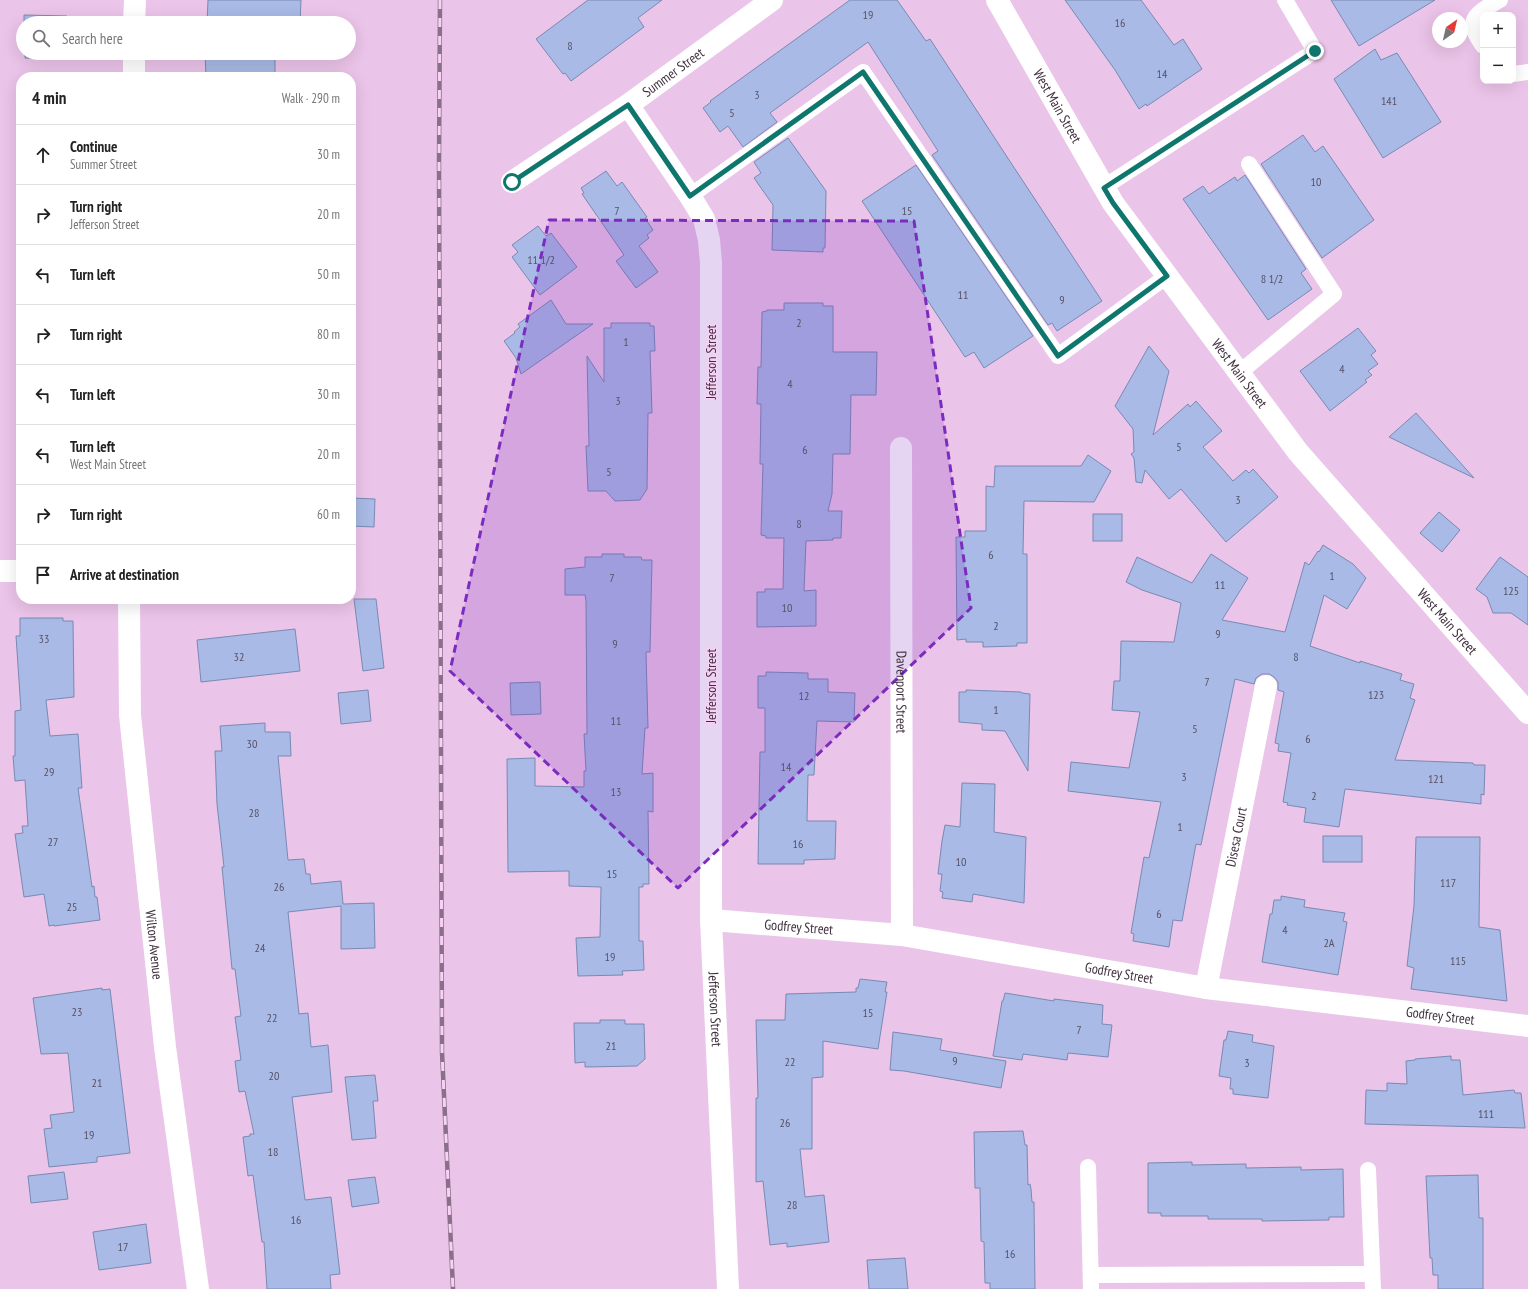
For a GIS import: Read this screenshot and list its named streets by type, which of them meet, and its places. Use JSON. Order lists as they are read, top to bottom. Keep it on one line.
{"streets":{"street":["Summer Street","West Main Street","Jefferson Street","Davenport Street","Disesa Court","Godfrey Street","Wilton Avenue"]},"crossings":[["Summer Street","Jefferson Street"],["Jefferson Street","Godfrey Street"],["Davenport Street","Godfrey Street"],["Disesa Court","Godfrey Street"]],"house_numbers":["19","16","8","14","3","141","5","10","7","15","11 1/2","8 1/2","11","9","2","1","4","4","3","5","6","5","3","8","6","1","7","11","125","10","2","9","33","9","32","8","7","123","12","1","11","5","6","30","14","29","3","121","13","2","28","1","27","16","10","15","117","26","25","6","4","2A","24","19","115","23","15","22","7","21","9","22","3","20","21","111","26","19","18","28","16","17","16"],"north":"top right","page":{"map_buttons":["+","−"],"search":"Search here","heading":["4 min","Walk · 290 m"],"list":[["Continue","Summer Street","30 m"],["Turn right","Jefferson Street","20 m"],["Turn left","50 m"],["Turn right","80 m"],["Turn left","30 m"],["Turn left","West Main Street","20 m"],["Turn right","60 m"],"Arrive at destination"]}}
